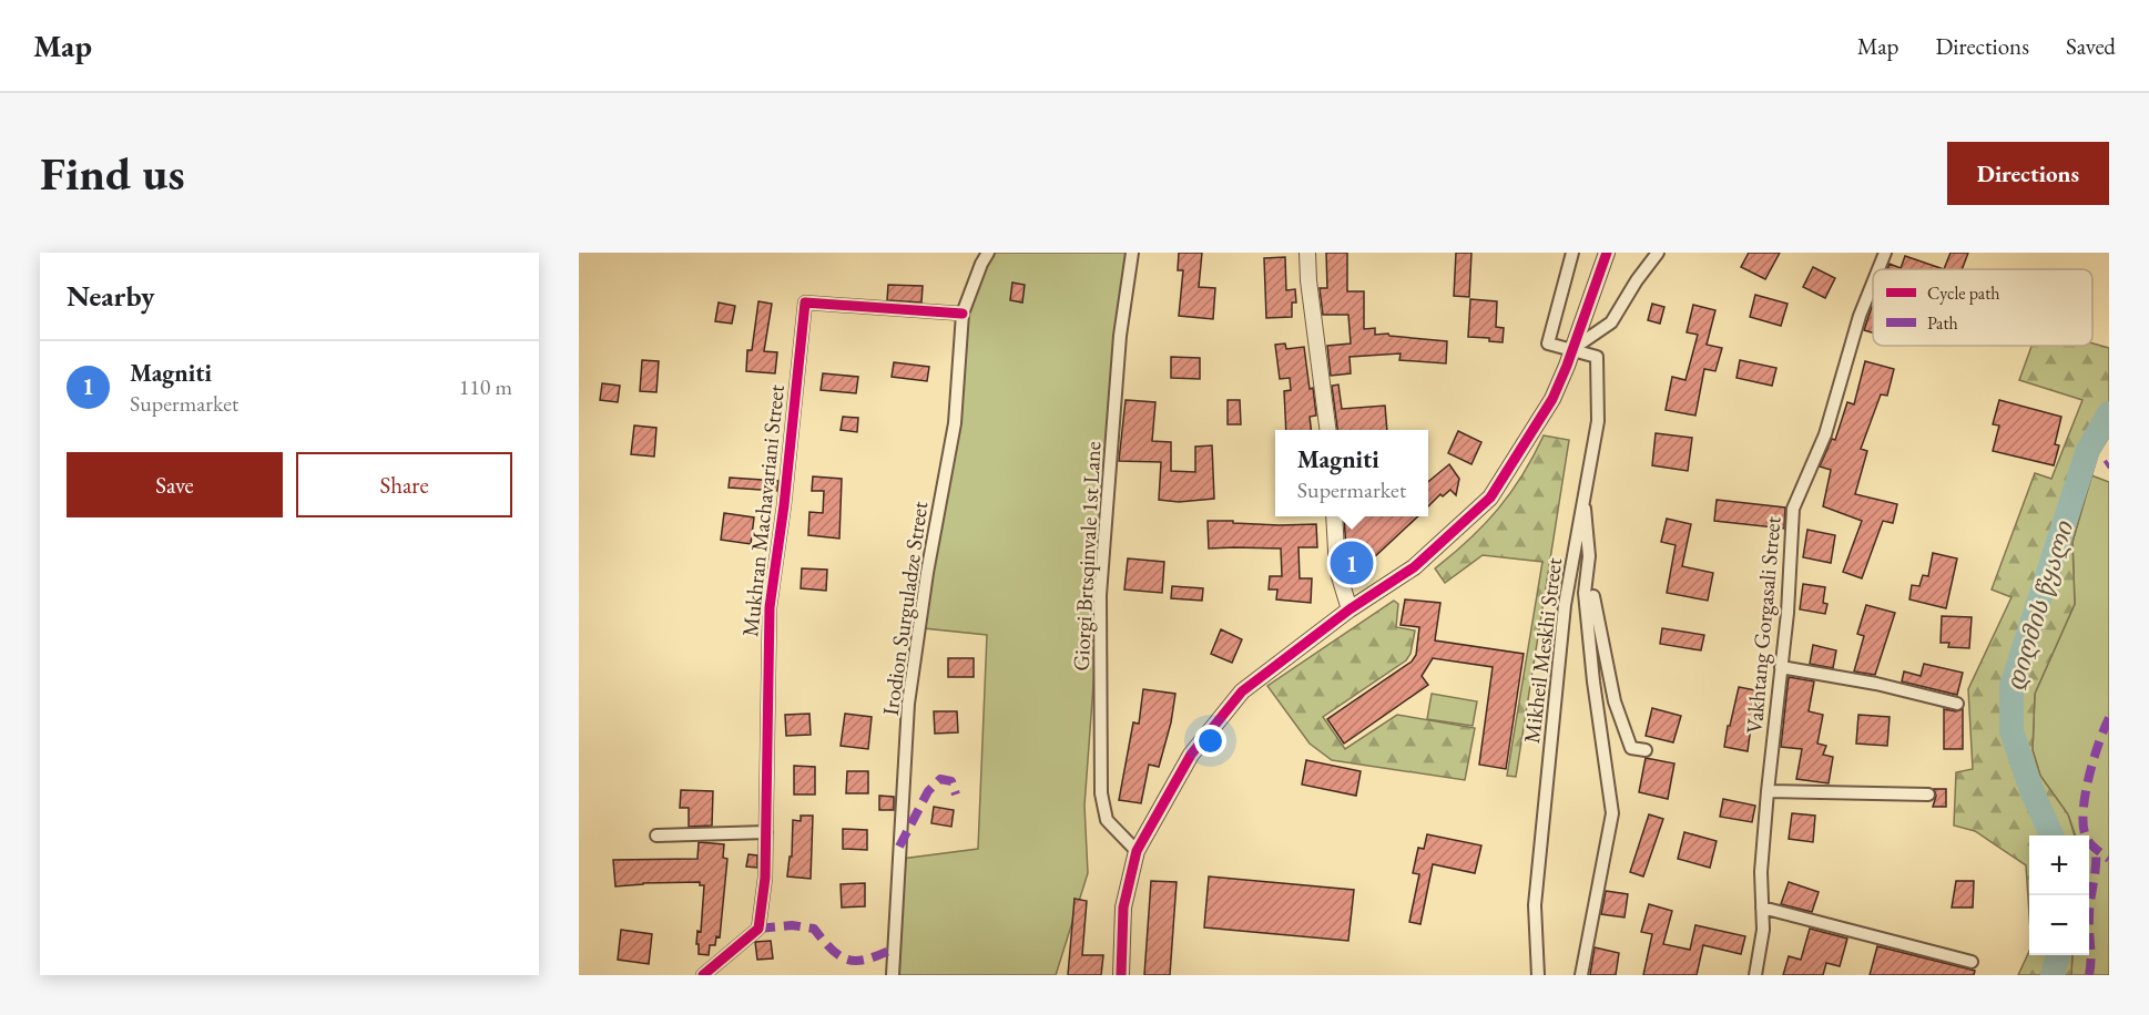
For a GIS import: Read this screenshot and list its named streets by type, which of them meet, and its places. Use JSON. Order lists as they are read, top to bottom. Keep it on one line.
{"streets":{"street":["Mukhran Machavariani Street","Giorgi Brtsqinvale 1st Lane","Irodion Surguladze Street","Vakhtang Gorgasali Street","Mikheil Meskhi Street"]},"crossings":[["Mukhran Machavariani Street","Irodion Surguladze Street"]],"water":["დიღმის წყალი"],"legend":["Cycle path","Path"],"page":{"header":"Map","nav":["Map","Directions","Saved"],"buttons":["Directions",["Save","Share"]],"title":"Find us","heading":"Nearby","list":[{"mark":"1","name":"Magniti","note":"Supermarket","value":"110 m"}],"popup":["Magniti","Supermarket"],"pins":"1","map_buttons":["+","−"]}}
